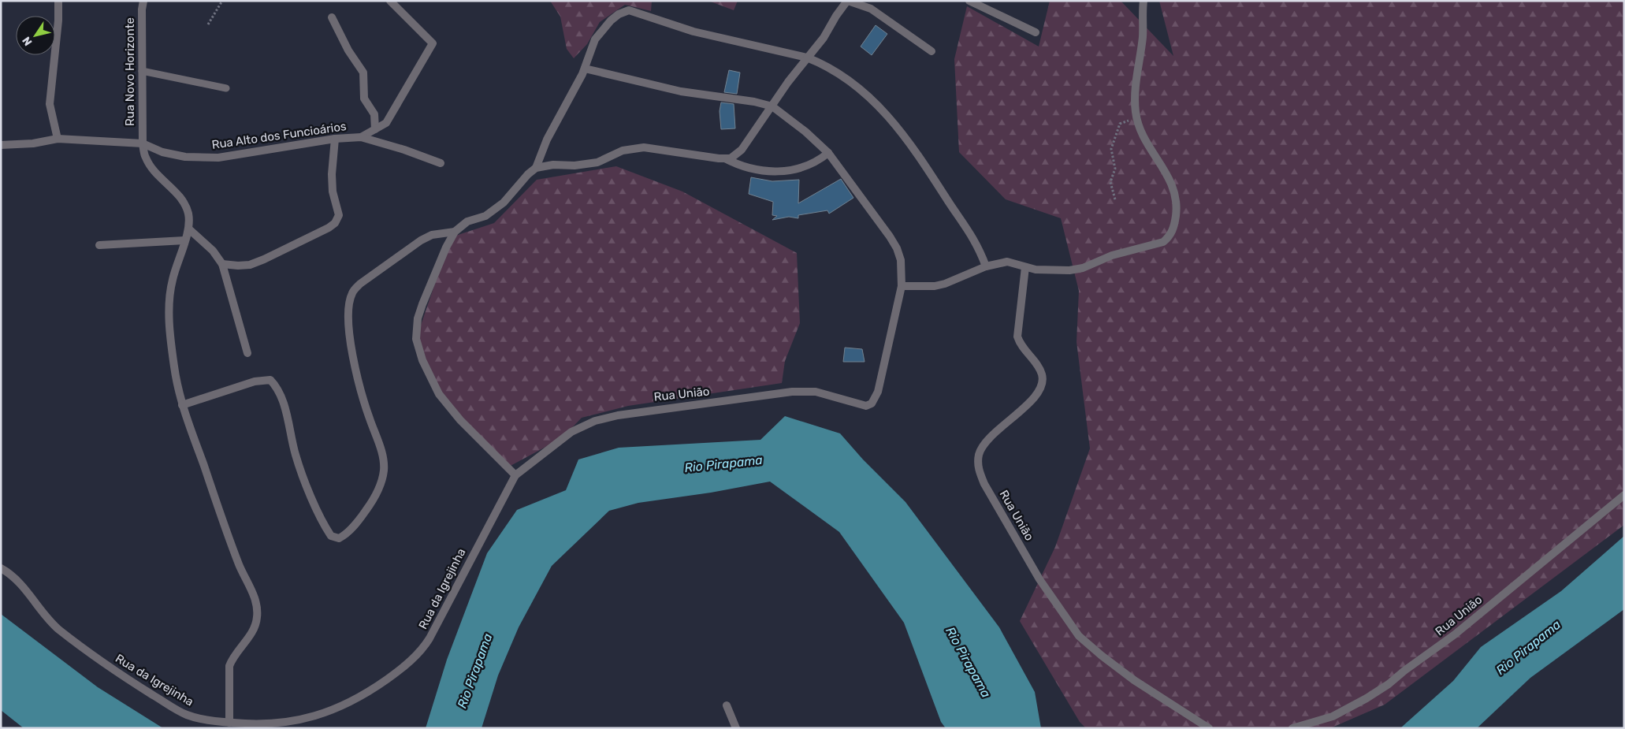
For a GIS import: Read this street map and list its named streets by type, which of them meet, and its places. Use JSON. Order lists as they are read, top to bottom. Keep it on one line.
{"streets":{"street":["Rua Novo Horizonte","Rua Alto dos Funcioários","Rua União","Rua da Igrejinha"]},"crossings":[["Rua Novo Horizonte","Rua Alto dos Funcioários"],["Rua União","Rua da Igrejinha"]],"water":["Rio Pirapama"],"north":"bottom left"}
